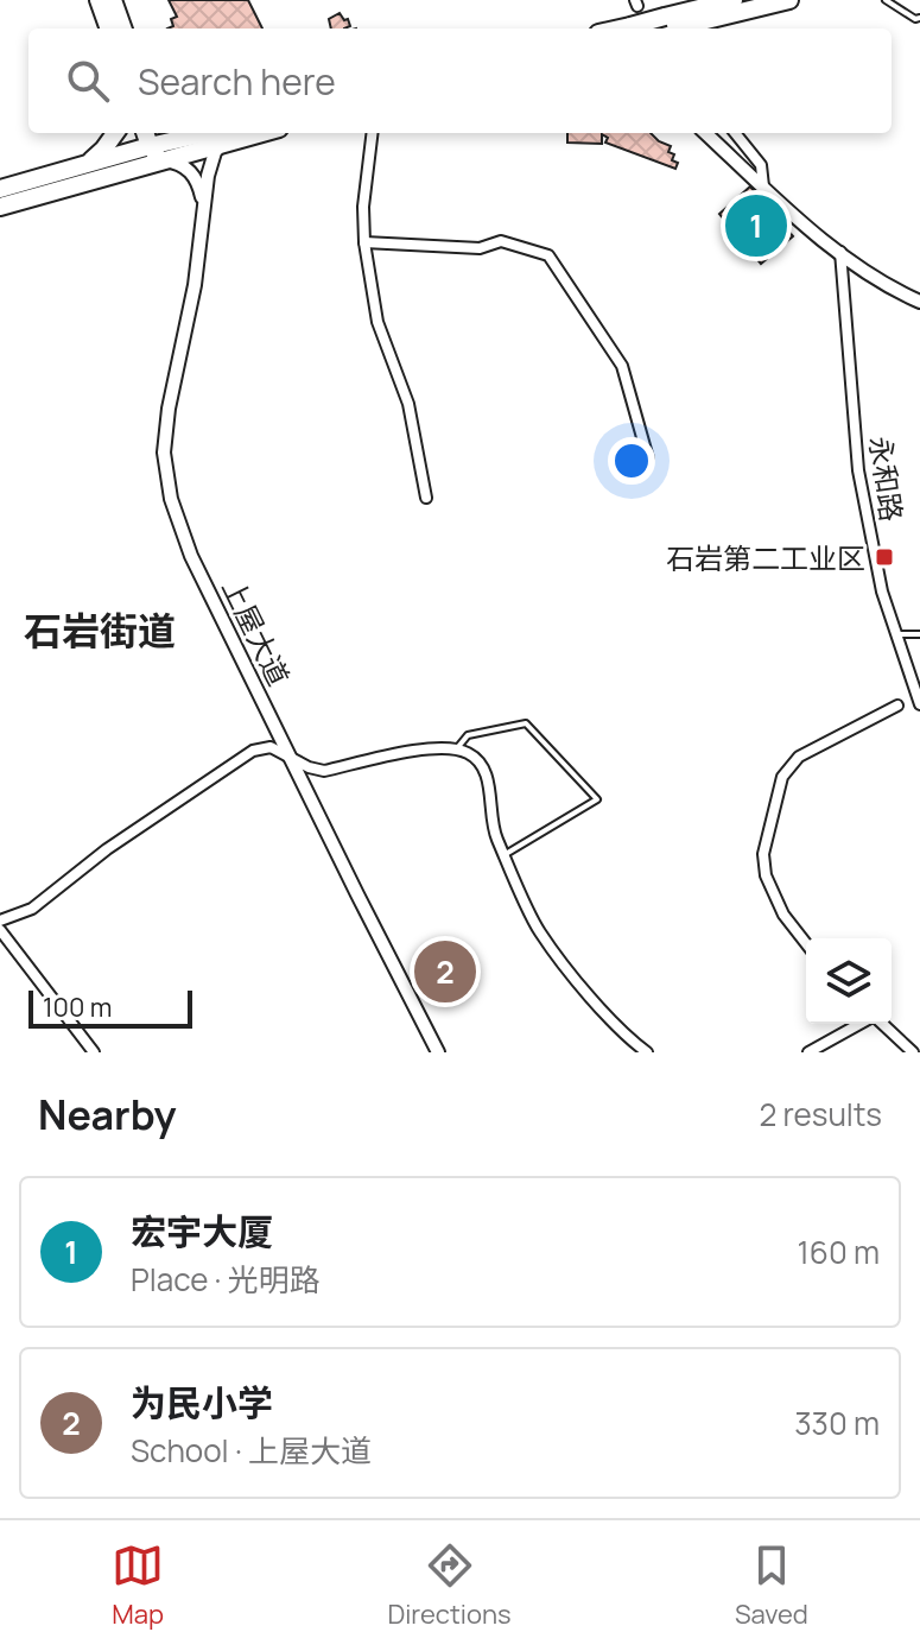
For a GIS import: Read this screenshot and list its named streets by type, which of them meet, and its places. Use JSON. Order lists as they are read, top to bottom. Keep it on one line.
{"streets":{"street":["永和路","上屋大道"]},"districts":["石岩街道"],"places":{"transit":["石岩第二工业区"]},"scale_bar":"100 m","page":{"search":"Search here","pins":["1","2"],"scale":"100 m","heading":["Nearby","2 results"],"list":[{"mark":"1","name":"宏宇大厦","note":"Place · 光明路","value":"160 m"},{"mark":"2","name":"为民小学","note":"School · 上屋大道","value":"330 m"}],"nav":["Map","Directions","Saved"]}}
